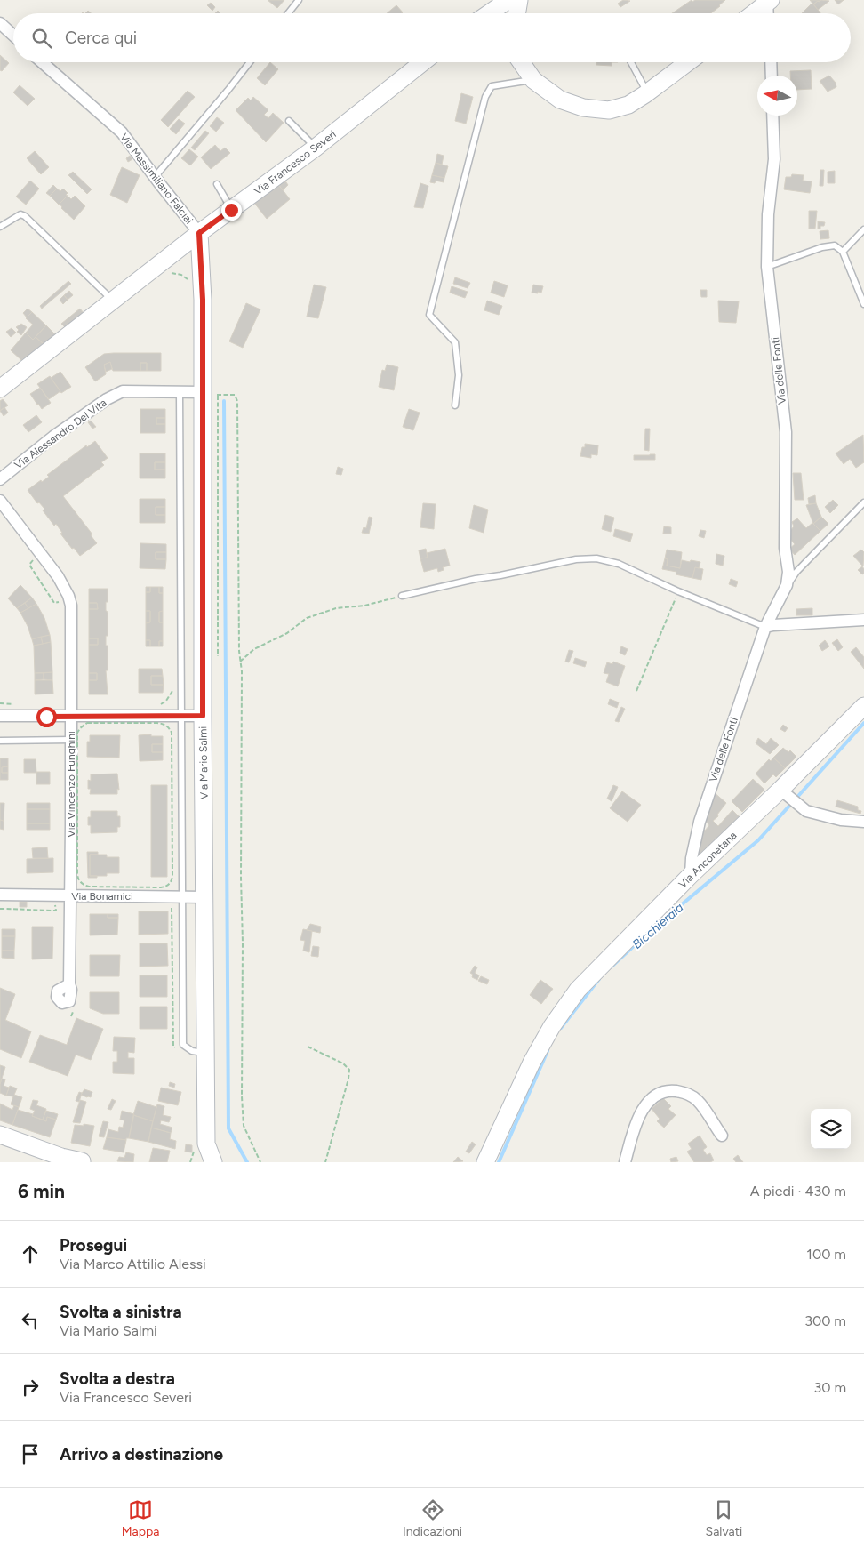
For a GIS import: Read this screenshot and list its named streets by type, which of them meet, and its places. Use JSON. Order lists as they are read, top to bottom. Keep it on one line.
{"streets":{"street":["Via Francesco Severi","Via Massimiliano Falciai","Via delle Fonti","Via Alessandro Del Vita","Via Mario Salmi","Via Vincenzo Funghini","Via Anconetana","Via Bonamici"]},"crossings":[["Via Francesco Severi","Via Massimiliano Falciai"],["Via Francesco Severi","Via Mario Salmi"],["Via Massimiliano Falciai","Via Mario Salmi"],["Via delle Fonti","Via Anconetana"],["Via Alessandro Del Vita","Via Mario Salmi"],["Via Mario Salmi","Via Bonamici"],["Via Vincenzo Funghini","Via Bonamici"]],"water":["Bicchieraia"],"north":"left","page":{"search":"Cerca qui","heading":["6 min","A piedi · 430 m"],"list":[["Prosegui","Via Marco Attilio Alessi","100 m"],["Svolta a sinistra","Via Mario Salmi","300 m"],["Svolta a destra","Via Francesco Severi","30 m"],"Arrivo a destinazione"],"nav":["Mappa","Indicazioni","Salvati"]}}
